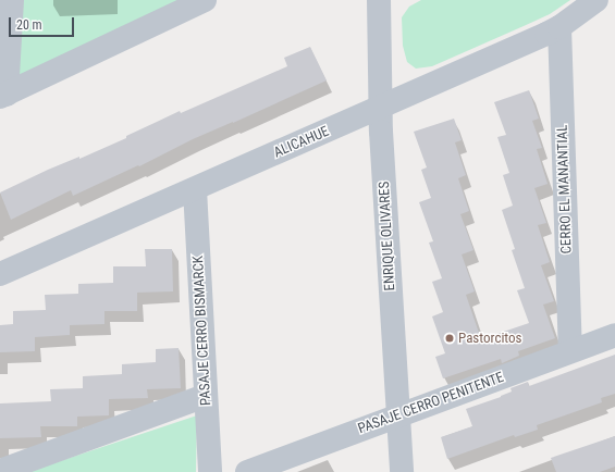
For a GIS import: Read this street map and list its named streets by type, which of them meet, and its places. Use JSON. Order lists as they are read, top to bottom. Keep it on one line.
{"streets":{"street":["ALICAHUE","CERRO EL MANANTIAL","ENRIQUE OLIVARES","PASAJE CERRO BISMARCK","PASAJE CERRO PENITENTE"]},"crossings":[["ALICAHUE","CERRO EL MANANTIAL"],["ALICAHUE","ENRIQUE OLIVARES"],["ALICAHUE","PASAJE CERRO BISMARCK"],["CERRO EL MANANTIAL","PASAJE CERRO PENITENTE"],["ENRIQUE OLIVARES","PASAJE CERRO PENITENTE"]],"places":["Pastorcitos"],"scale_bar":"20 m"}
